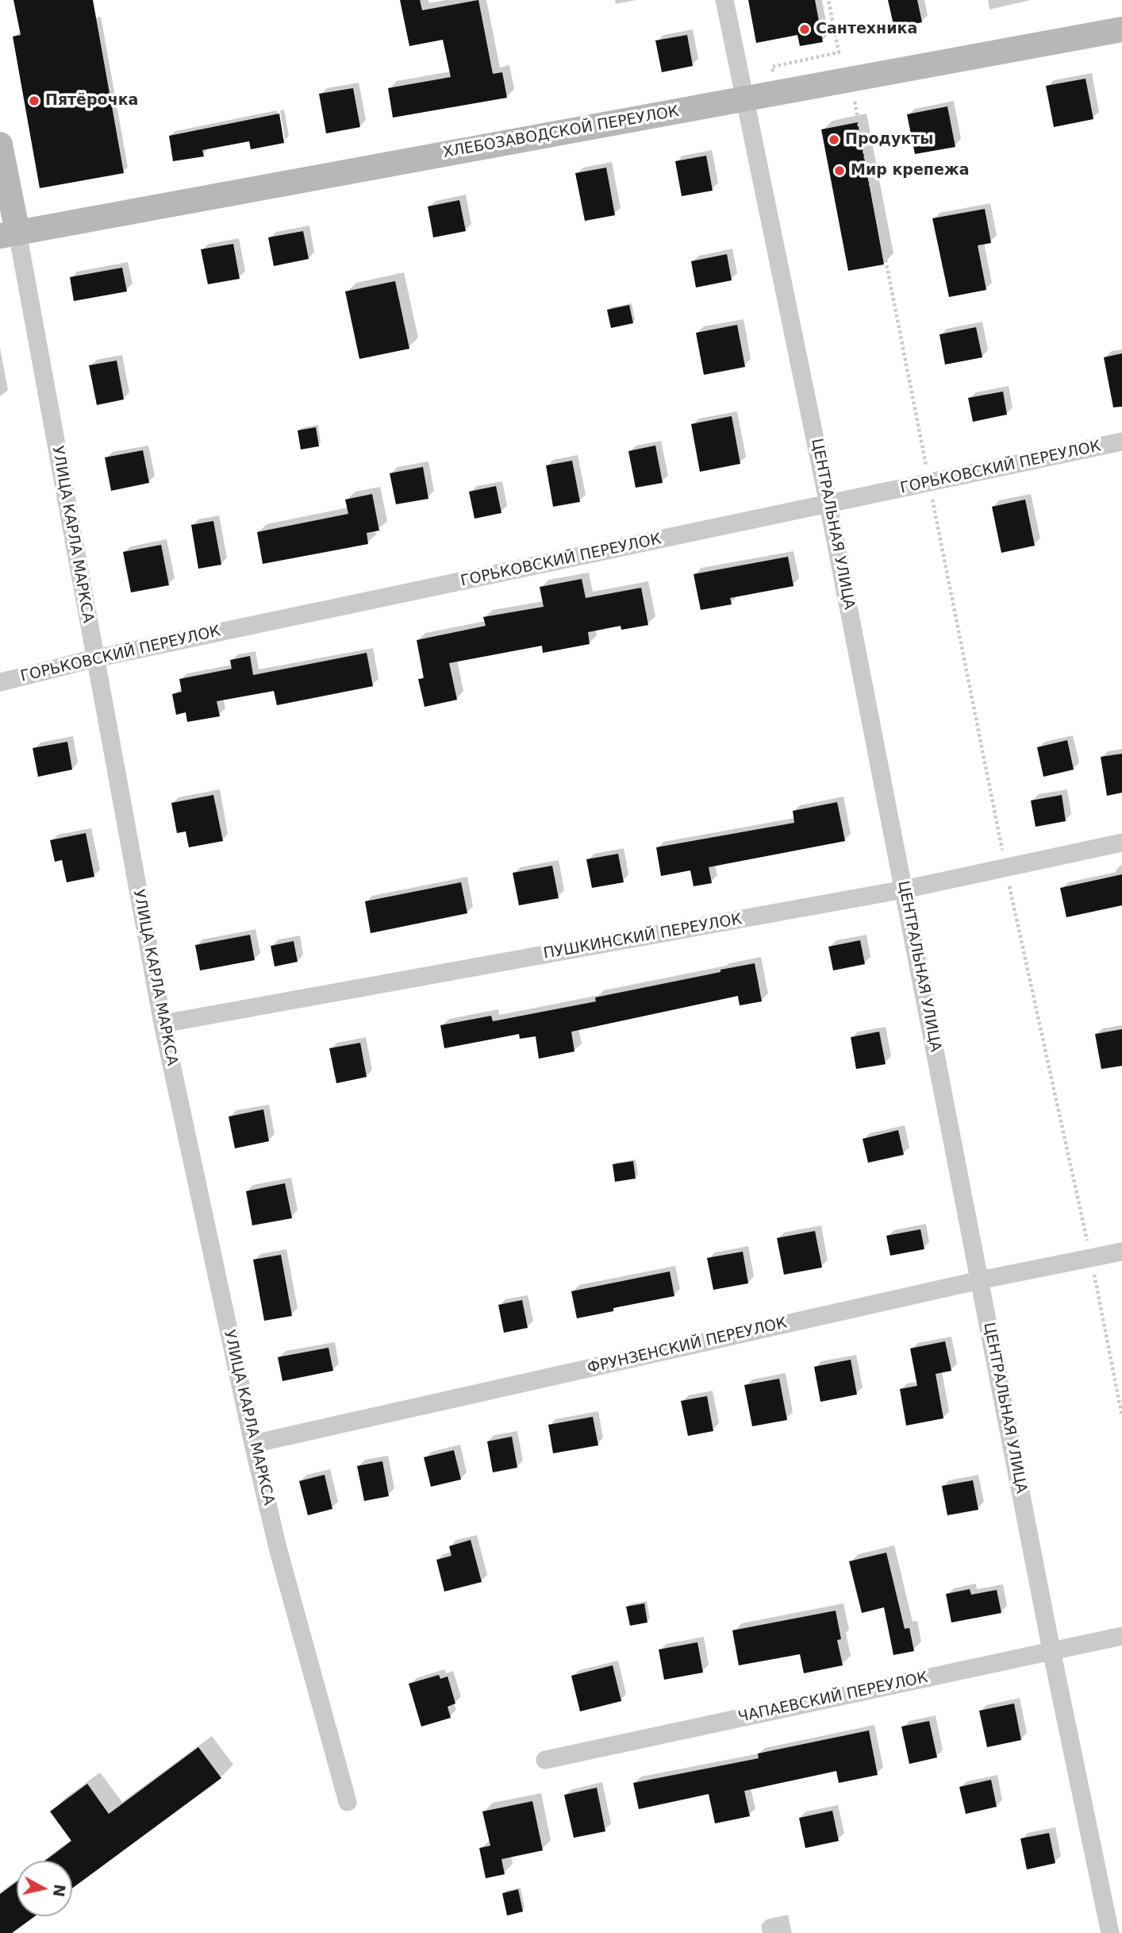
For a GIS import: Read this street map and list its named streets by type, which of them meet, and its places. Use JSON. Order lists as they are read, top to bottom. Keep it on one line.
{"streets":{"street":["ХЛЕБОЗАВОДСКОЙ ПЕРЕУЛОК","ГОРЬКОВСКИЙ ПЕРЕУЛОК","ЦЕНТРАЛЬНАЯ УЛИЦА","УЛИЦА КАРЛА МАРКСА","ПУШКИНСКИЙ ПЕРЕУЛОК","ФРУНЗЕНСКИЙ ПЕРЕУЛОК","ЧАПАЕВСКИЙ ПЕРЕУЛОК"]},"crossings":[["ХЛЕБОЗАВОДСКОЙ ПЕРЕУЛОК","ЦЕНТРАЛЬНАЯ УЛИЦА"],["ХЛЕБОЗАВОДСКОЙ ПЕРЕУЛОК","УЛИЦА КАРЛА МАРКСА"],["ГОРЬКОВСКИЙ ПЕРЕУЛОК","ЦЕНТРАЛЬНАЯ УЛИЦА"],["ГОРЬКОВСКИЙ ПЕРЕУЛОК","УЛИЦА КАРЛА МАРКСА"],["ЦЕНТРАЛЬНАЯ УЛИЦА","ПУШКИНСКИЙ ПЕРЕУЛОК"],["ЦЕНТРАЛЬНАЯ УЛИЦА","ФРУНЗЕНСКИЙ ПЕРЕУЛОК"],["ЦЕНТРАЛЬНАЯ УЛИЦА","ЧАПАЕВСКИЙ ПЕРЕУЛОК"],["УЛИЦА КАРЛА МАРКСА","ПУШКИНСКИЙ ПЕРЕУЛОК"],["УЛИЦА КАРЛА МАРКСА","ФРУНЗЕНСКИЙ ПЕРЕУЛОК"]],"places":["Сантехника","Пятёрочка","Продукты","Мир крепежа"],"north":"right"}
